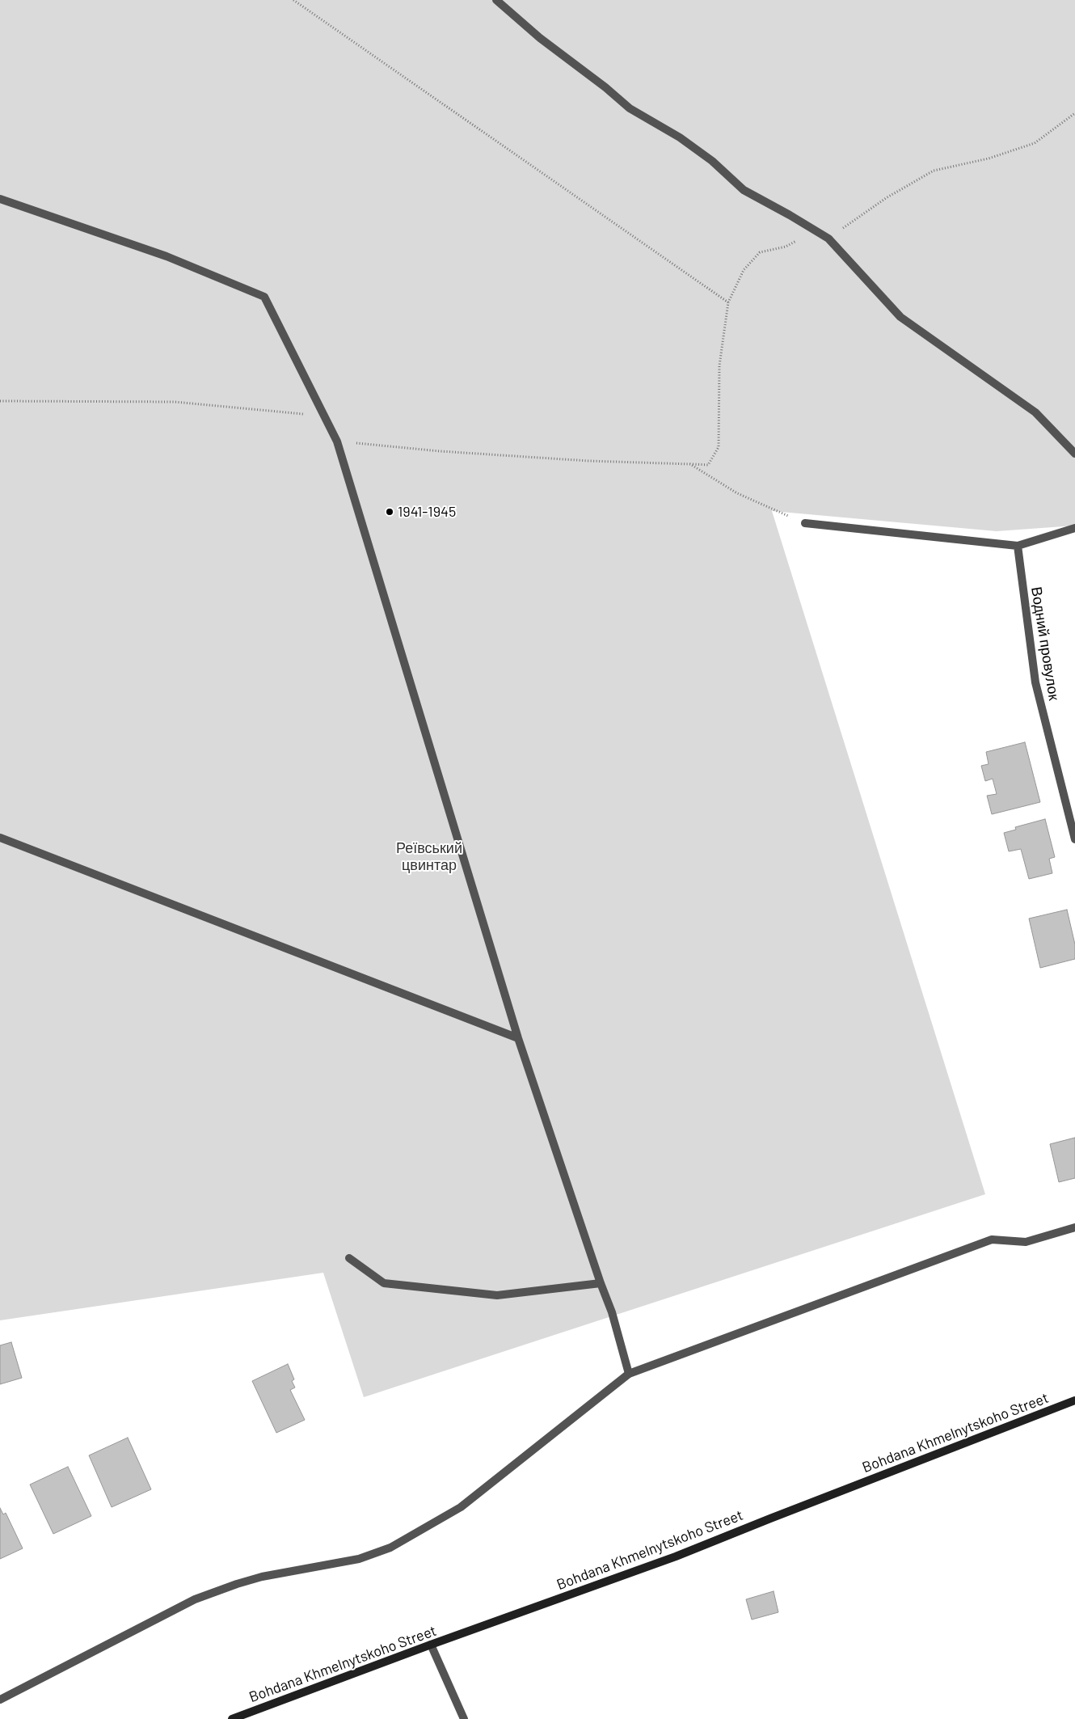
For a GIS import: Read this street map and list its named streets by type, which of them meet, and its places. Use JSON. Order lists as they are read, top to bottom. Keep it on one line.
{"streets":{"main road":["Bohdana Khmelnytskoho Street"],"street":["Водний провулок"]},"parks":["Реївський цвинтар"],"places":["1941-1945"]}
